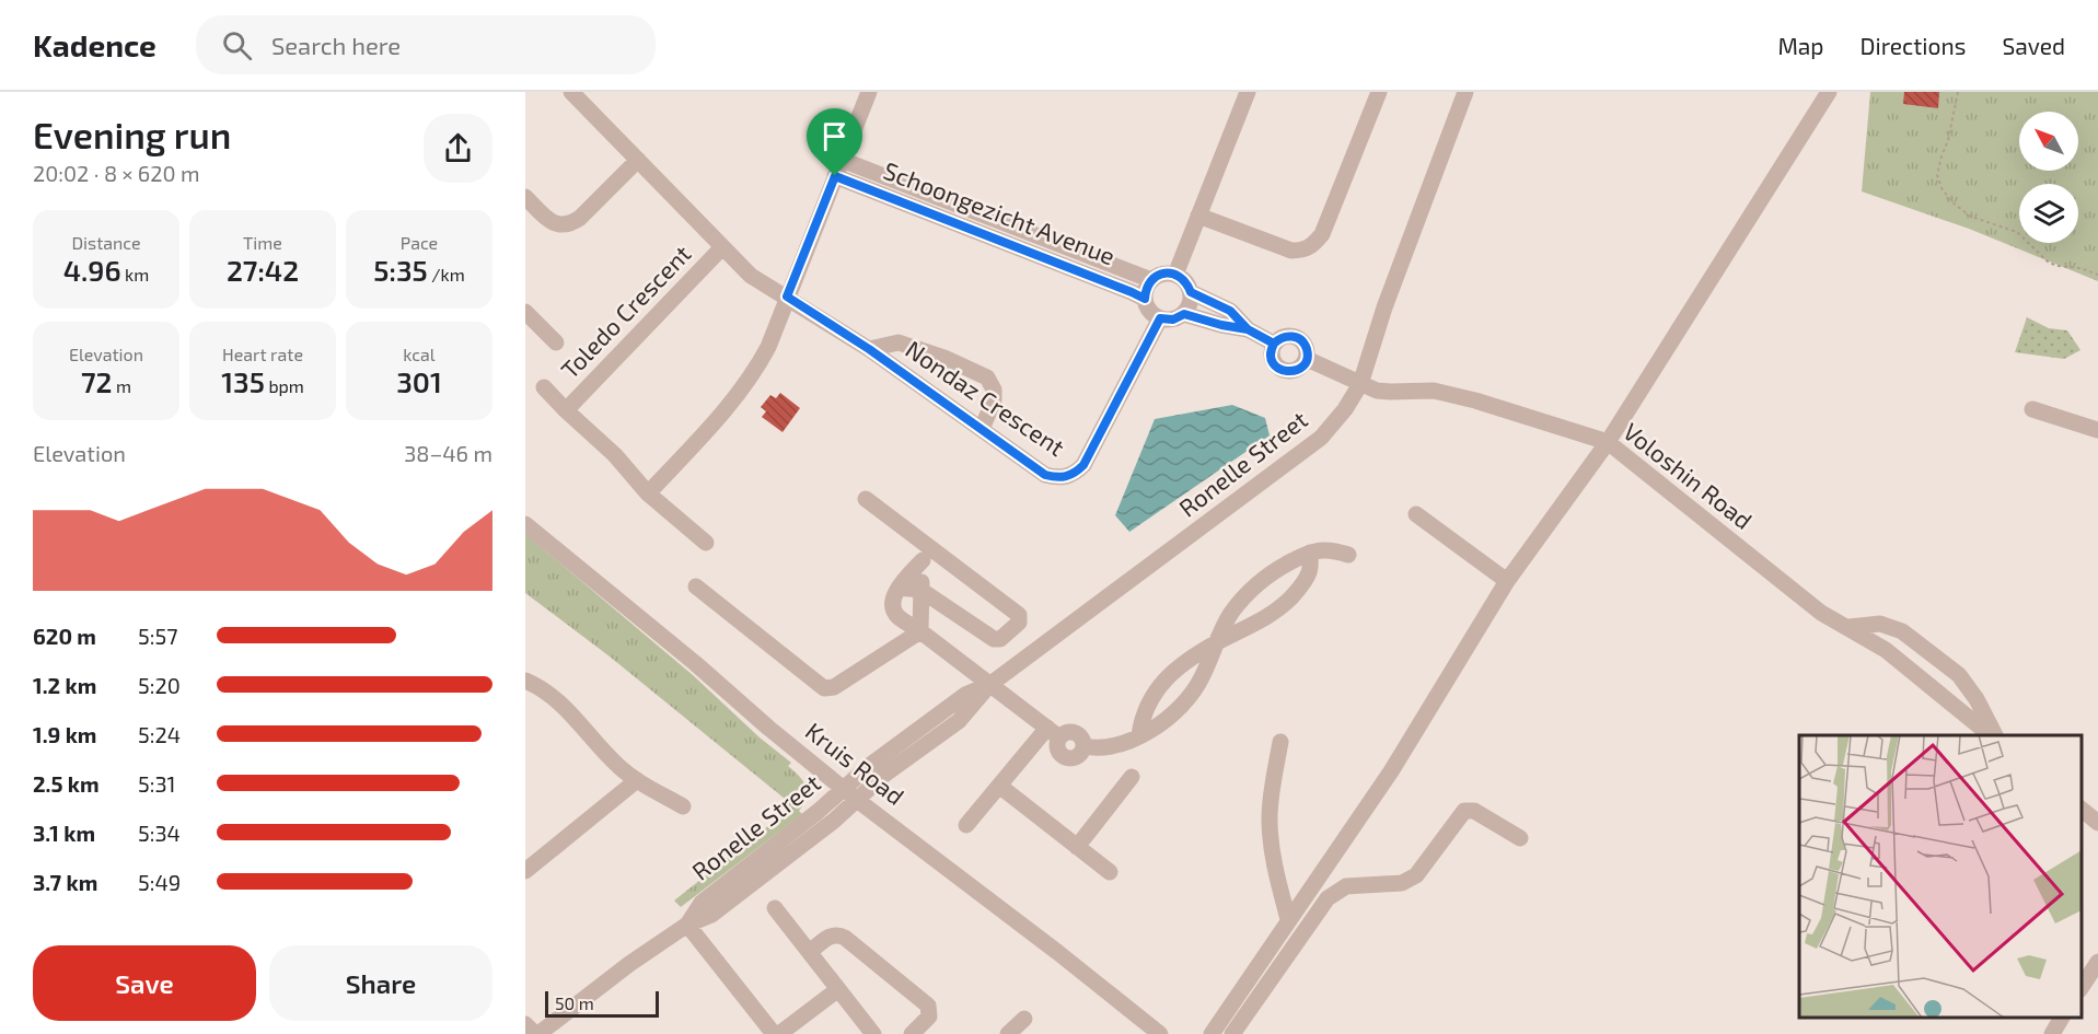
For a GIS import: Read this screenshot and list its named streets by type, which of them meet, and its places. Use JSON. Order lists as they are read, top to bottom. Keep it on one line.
{"streets":{"street":["Schoongezicht Avenue","Toledo Crescent","Nondaz Crescent","Ronelle Street","Voloshin Road","Kruis Road"]},"crossings":[["Schoongezicht Avenue","Nondaz Crescent"],["Ronelle Street","Voloshin Road"],["Ronelle Street","Kruis Road"]],"scale_bar":"50 m","north":"top left","page":{"header":"Kadence","search":"Search here","nav":["Map","Directions","Saved"],"heading":["Evening run","20:02 · 8 × 620 m"],"stats":[["Distance","4.96 km"],["Time","27:42"],["Pace","5:35 /km"],["Elevation","72 m"],["Heart rate","135 bpm"],["kcal","301"]],"chart":["Elevation","38–46 m"],"list":[{"name":"620 m","note":"5:57"},{"name":"1.2 km","note":"5:20"},{"name":"1.9 km","note":"5:24"},{"name":"2.5 km","note":"5:31"},{"name":"3.1 km","note":"5:34"},{"name":"3.7 km","note":"5:49"}],"buttons":["Save","Share"],"scale":"50 m"}}
